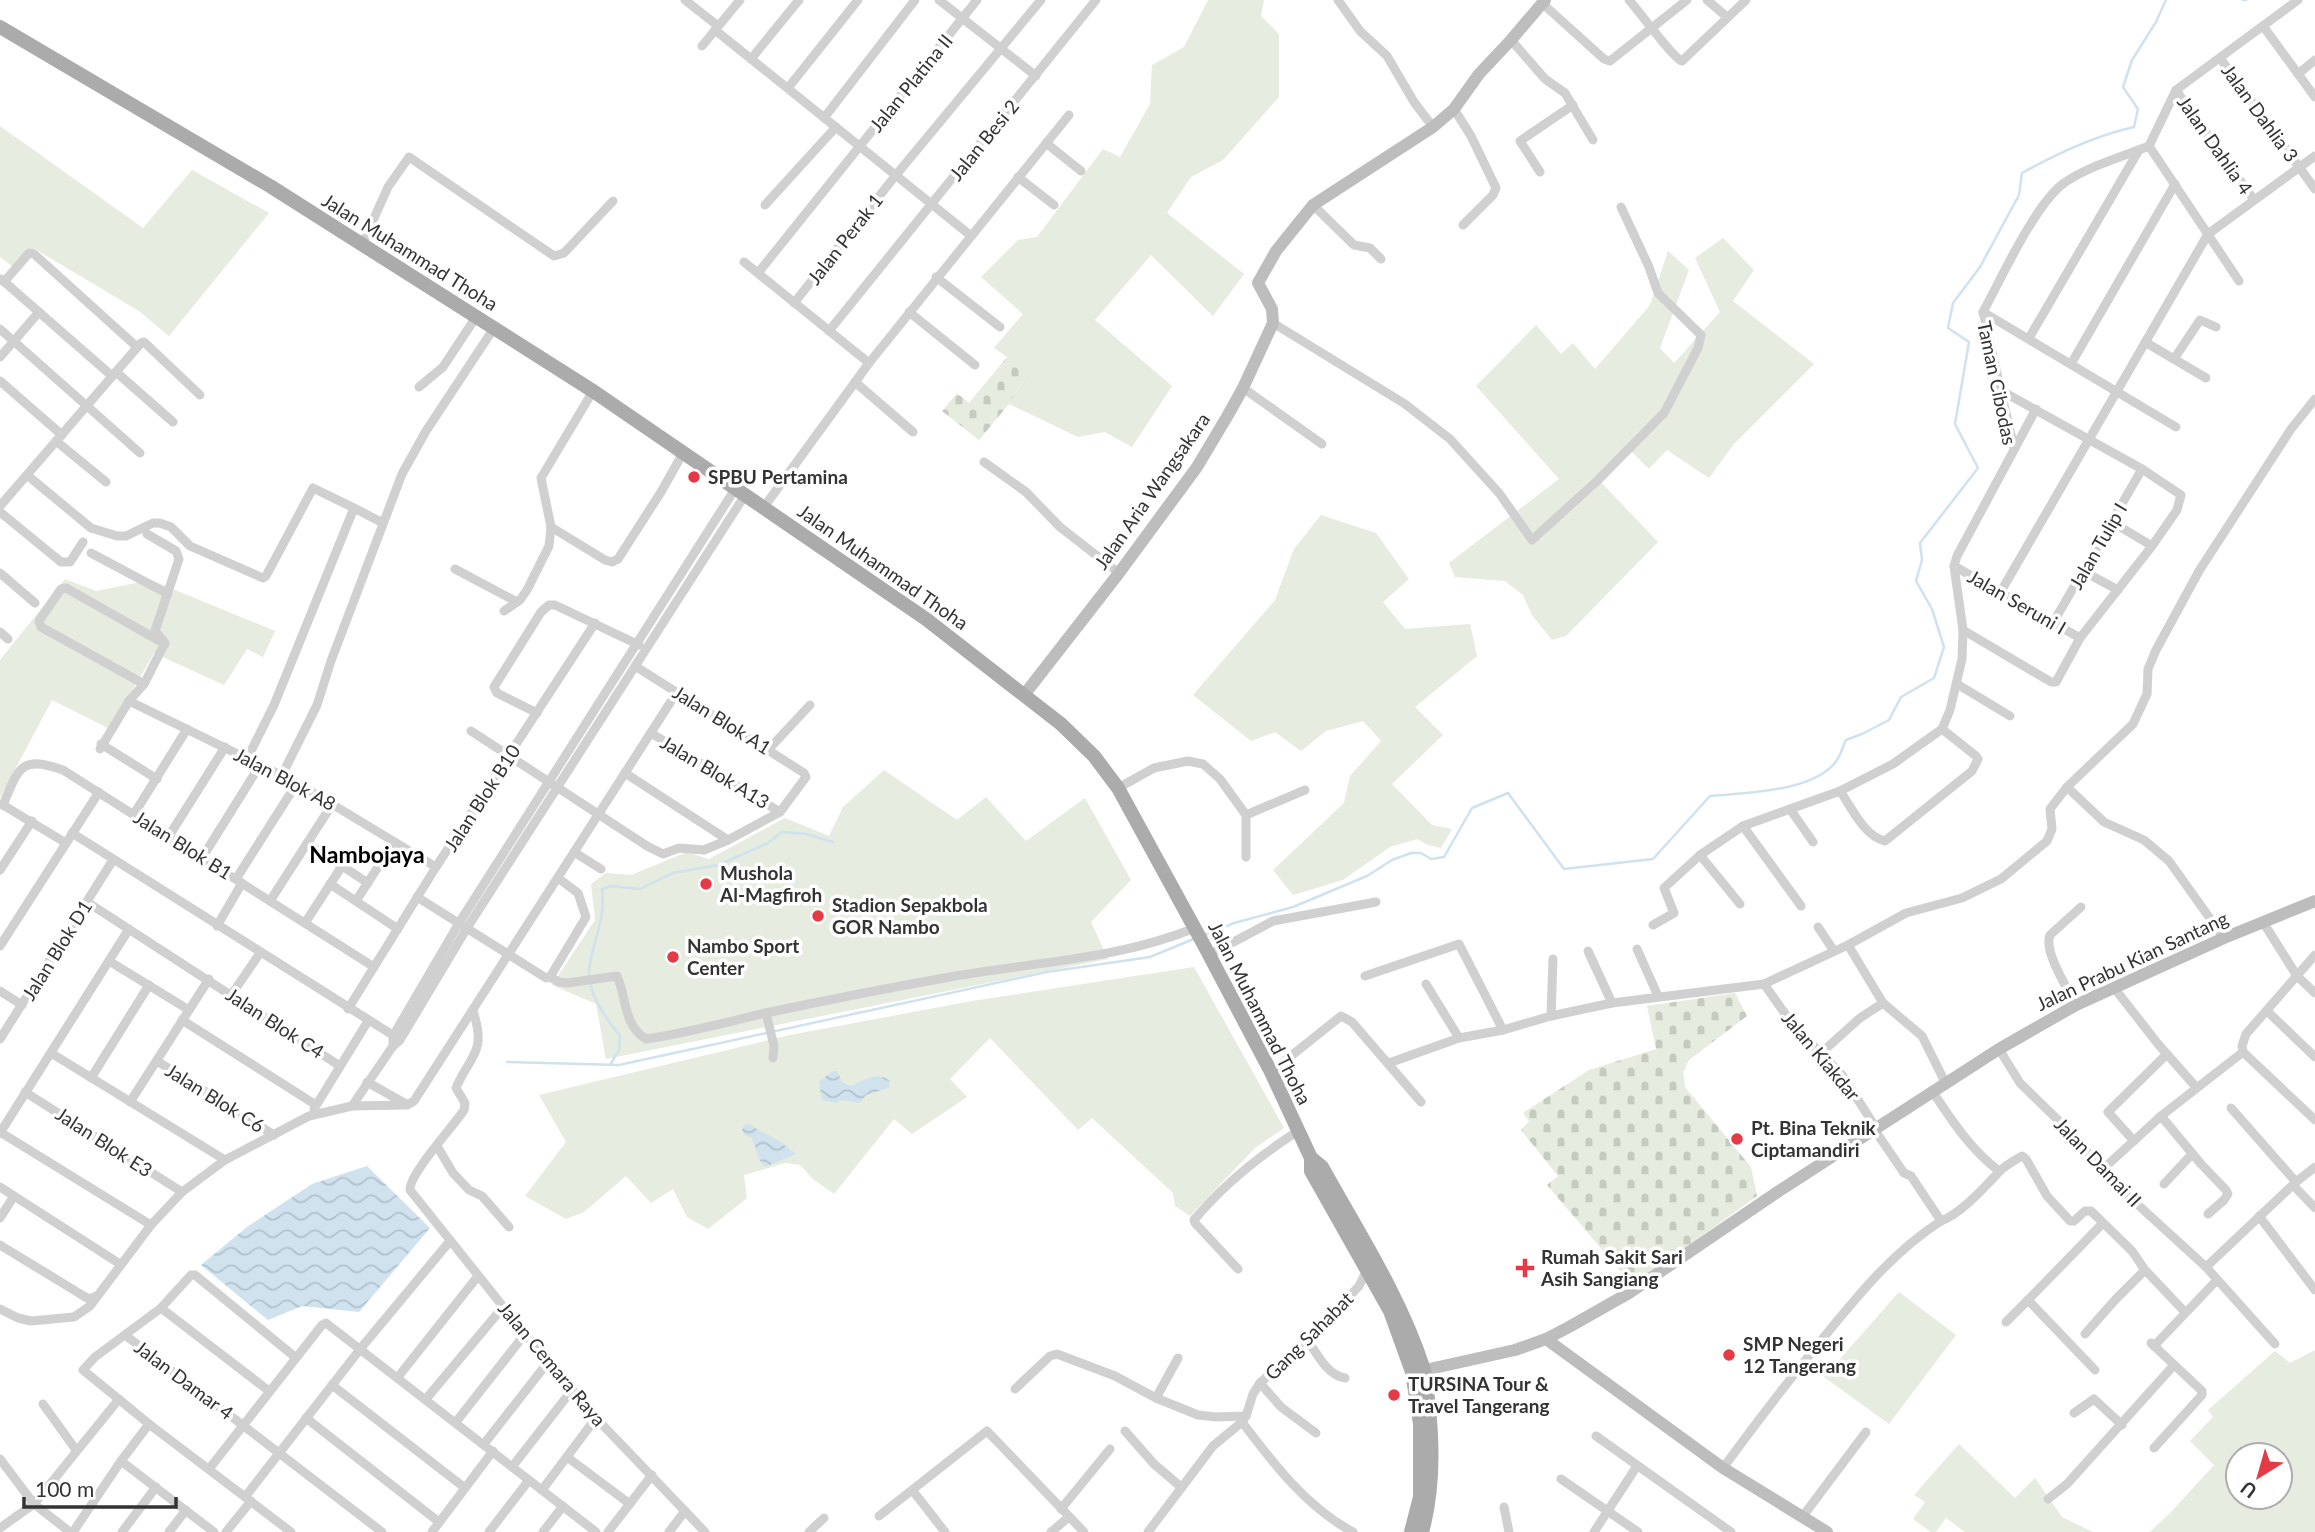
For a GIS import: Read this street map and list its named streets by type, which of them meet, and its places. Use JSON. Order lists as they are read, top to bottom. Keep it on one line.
{"streets":{"main road":["Jalan Muhammad Thoha","Jalan Aria Wangsakara","Jalan Prabu Kian Santang"],"street":["Jalan Platina II","Jalan Dahlia 3","Jalan Besi 2","Jalan Dahlia 4","Jalan Perak 1","Taman Cibodas","Jalan Tulip I","Jalan Seruni I","Jalan Blok A1","Jalan Blok A13","Jalan Blok A8","Jalan Blok B10","Jalan Blok B1","Jalan Blok D1","Jalan Blok C4","Jalan Kiakdar","Jalan Blok C6","Jalan Blok E3","Jalan Damai II","Gang Sahabat","Jalan Cemara Raya","Jalan Damar 4"]},"crossings":[["Jalan Muhammad Thoha","Jalan Aria Wangsakara"],["Jalan Muhammad Thoha","Jalan Prabu Kian Santang"],["Jalan Muhammad Thoha","Gang Sahabat"],["Taman Cibodas","Jalan Seruni I"],["Jalan Tulip I","Jalan Seruni I"],["Jalan Blok A1","Jalan Blok A13"],["Jalan Blok A8","Jalan Blok B10"],["Jalan Blok B10","Jalan Blok B1"],["Jalan Blok D1","Jalan Blok C4"],["Jalan Prabu Kian Santang","Jalan Kiakdar"],["Jalan Prabu Kian Santang","Jalan Damai II"]],"districts":["Nambojaya"],"places":{"other":["SPBU Pertamina","Mushola Al-Magfiroh","Stadion Sepakbola GOR Nambo","Nambo Sport Center","Pt. Bina Teknik Ciptamandiri","SMP Negeri 12 Tangerang","TURSINA Tour & Travel Tangerang"],"health":["Rumah Sakit Sari Asih Sangiang"]},"scale_bar":"100 m","north":"bottom left"}
